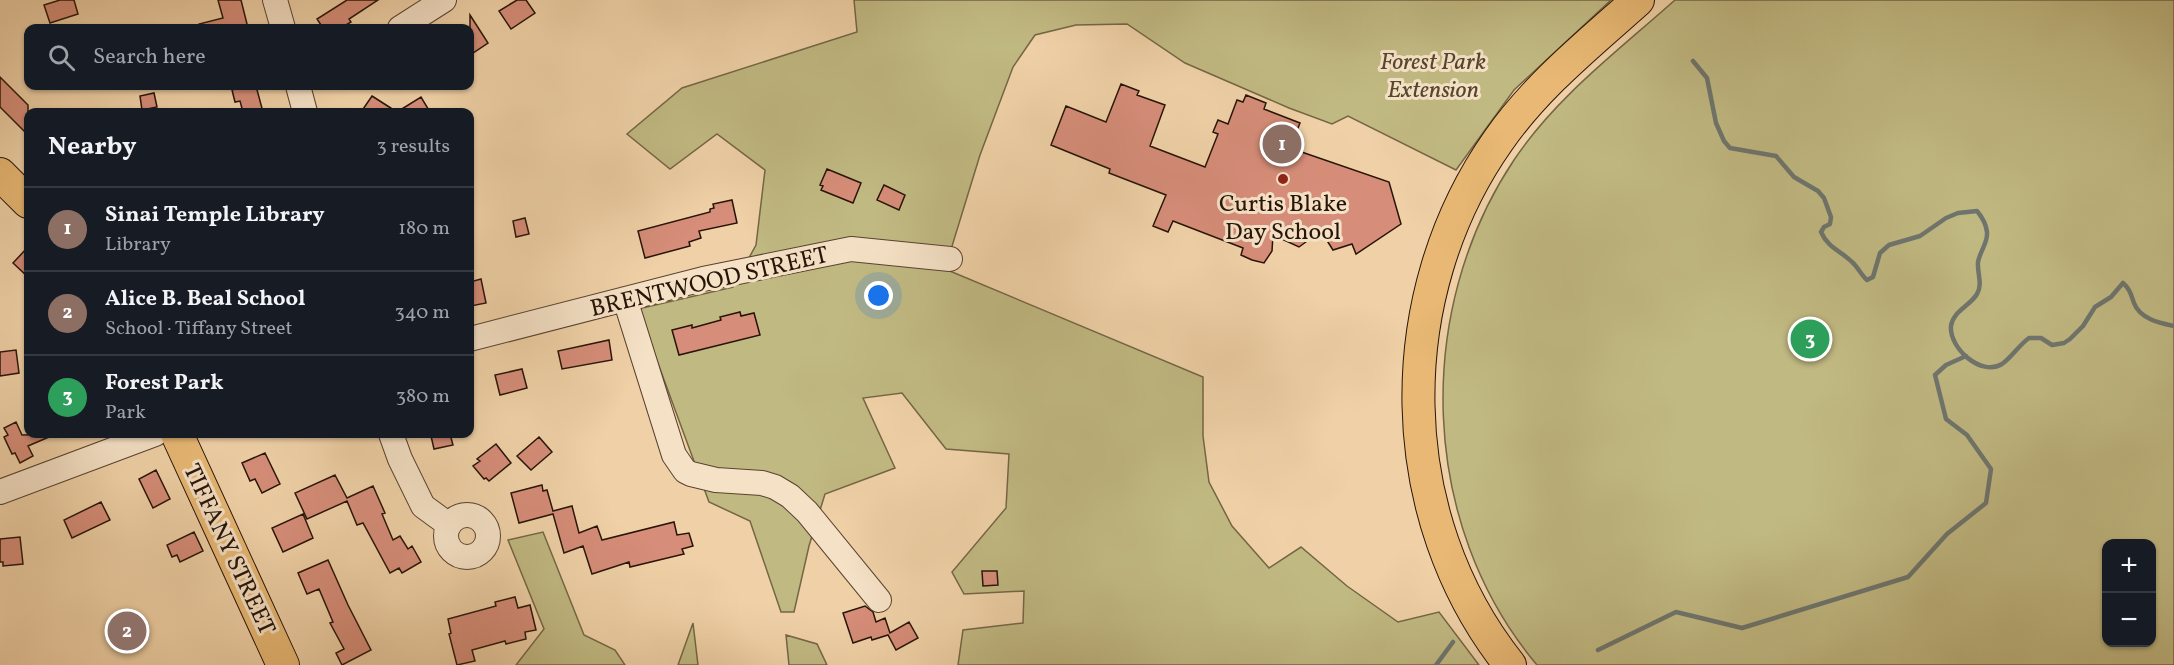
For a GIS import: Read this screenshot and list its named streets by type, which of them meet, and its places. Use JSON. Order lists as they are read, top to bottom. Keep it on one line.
{"streets":{"main road":["TIFFANY STREET"],"street":["BRENTWOOD STREET"]},"parks":["Forest Park Extension"],"places":["Curtis Blake Day School"],"page":{"search":"Search here","heading":["Nearby","3 results"],"pins":["1","3","2"],"list":[{"mark":"1","name":"Sinai Temple Library","note":"Library","value":"180 m"},{"mark":"2","name":"Alice B. Beal School","note":"School · Tiffany Street","value":"340 m"},{"mark":"3","name":"Forest Park","note":"Park","value":"380 m"}],"map_buttons":["+","−"]}}
